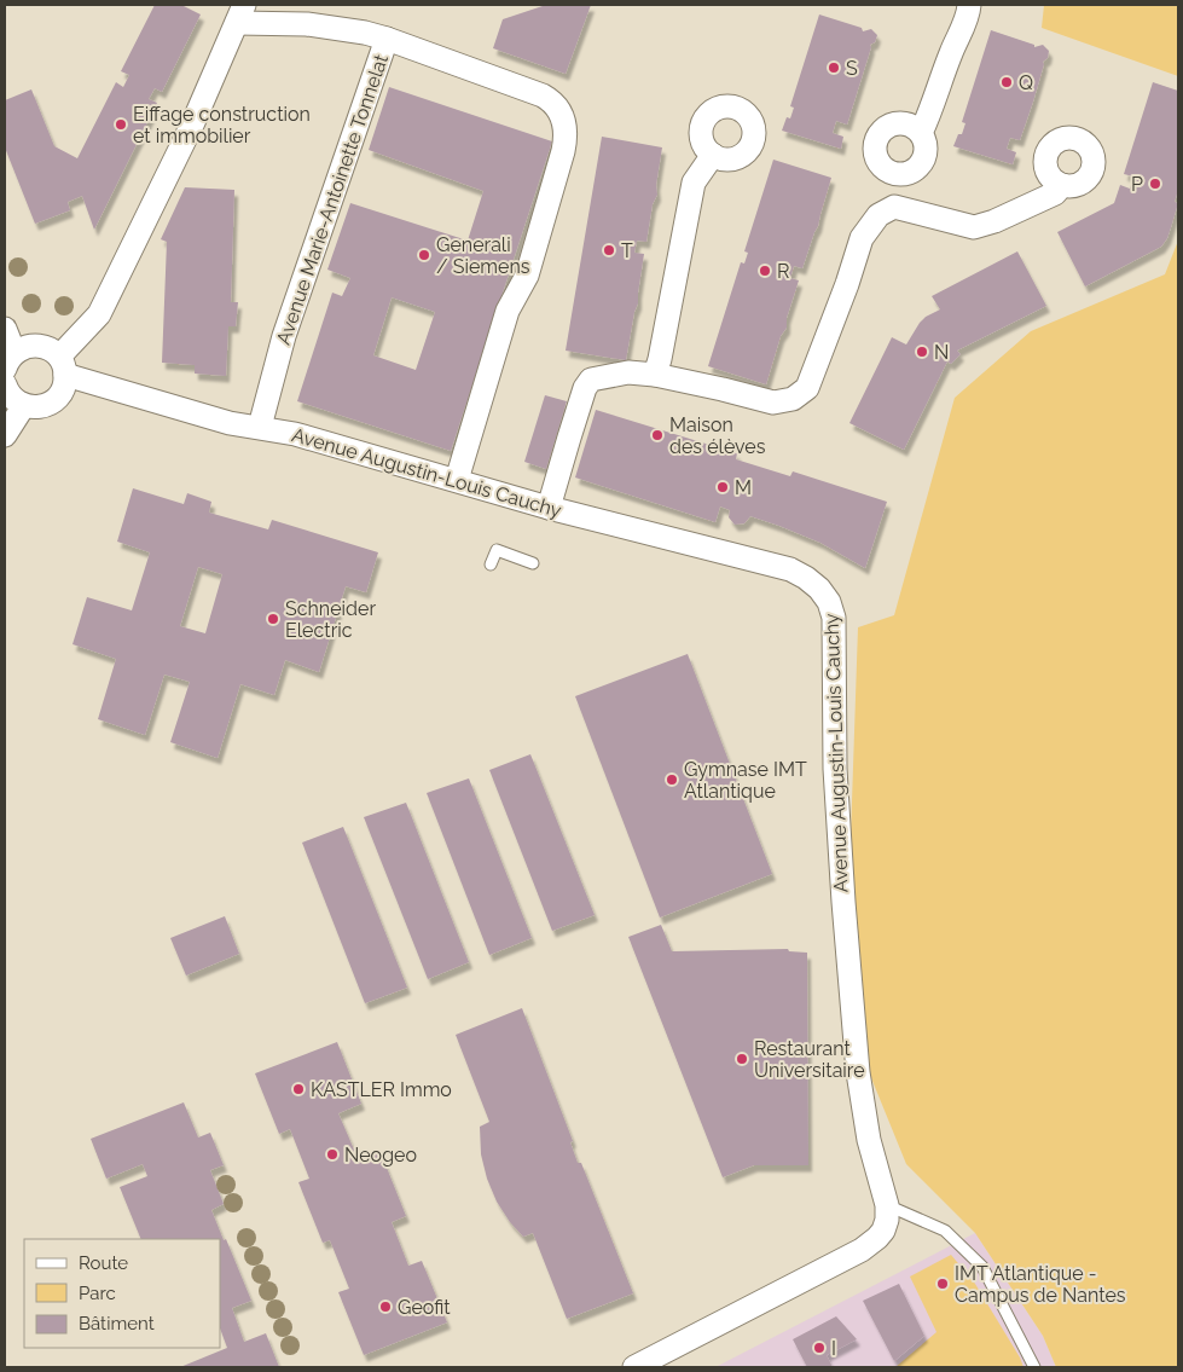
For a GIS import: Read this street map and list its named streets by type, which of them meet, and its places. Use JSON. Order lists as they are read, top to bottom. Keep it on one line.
{"streets":{"street":["Avenue Marie-Antoinette Tonnelat","Avenue Augustin-Louis Cauchy"]},"crossings":[["Avenue Marie-Antoinette Tonnelat","Avenue Augustin-Louis Cauchy"]],"places":["S","Q","Eiffage construction et immobilier","P","T","Generali / Siemens","R","N","Maison des élèves","M","Schneider Electric","Gymnase IMT Atlantique","Restaurant Universitaire","KASTLER Immo","Neogeo","IMT Atlantique - Campus de Nantes","Geofit","I"],"legend":["Route","Parc","Bâtiment"]}
